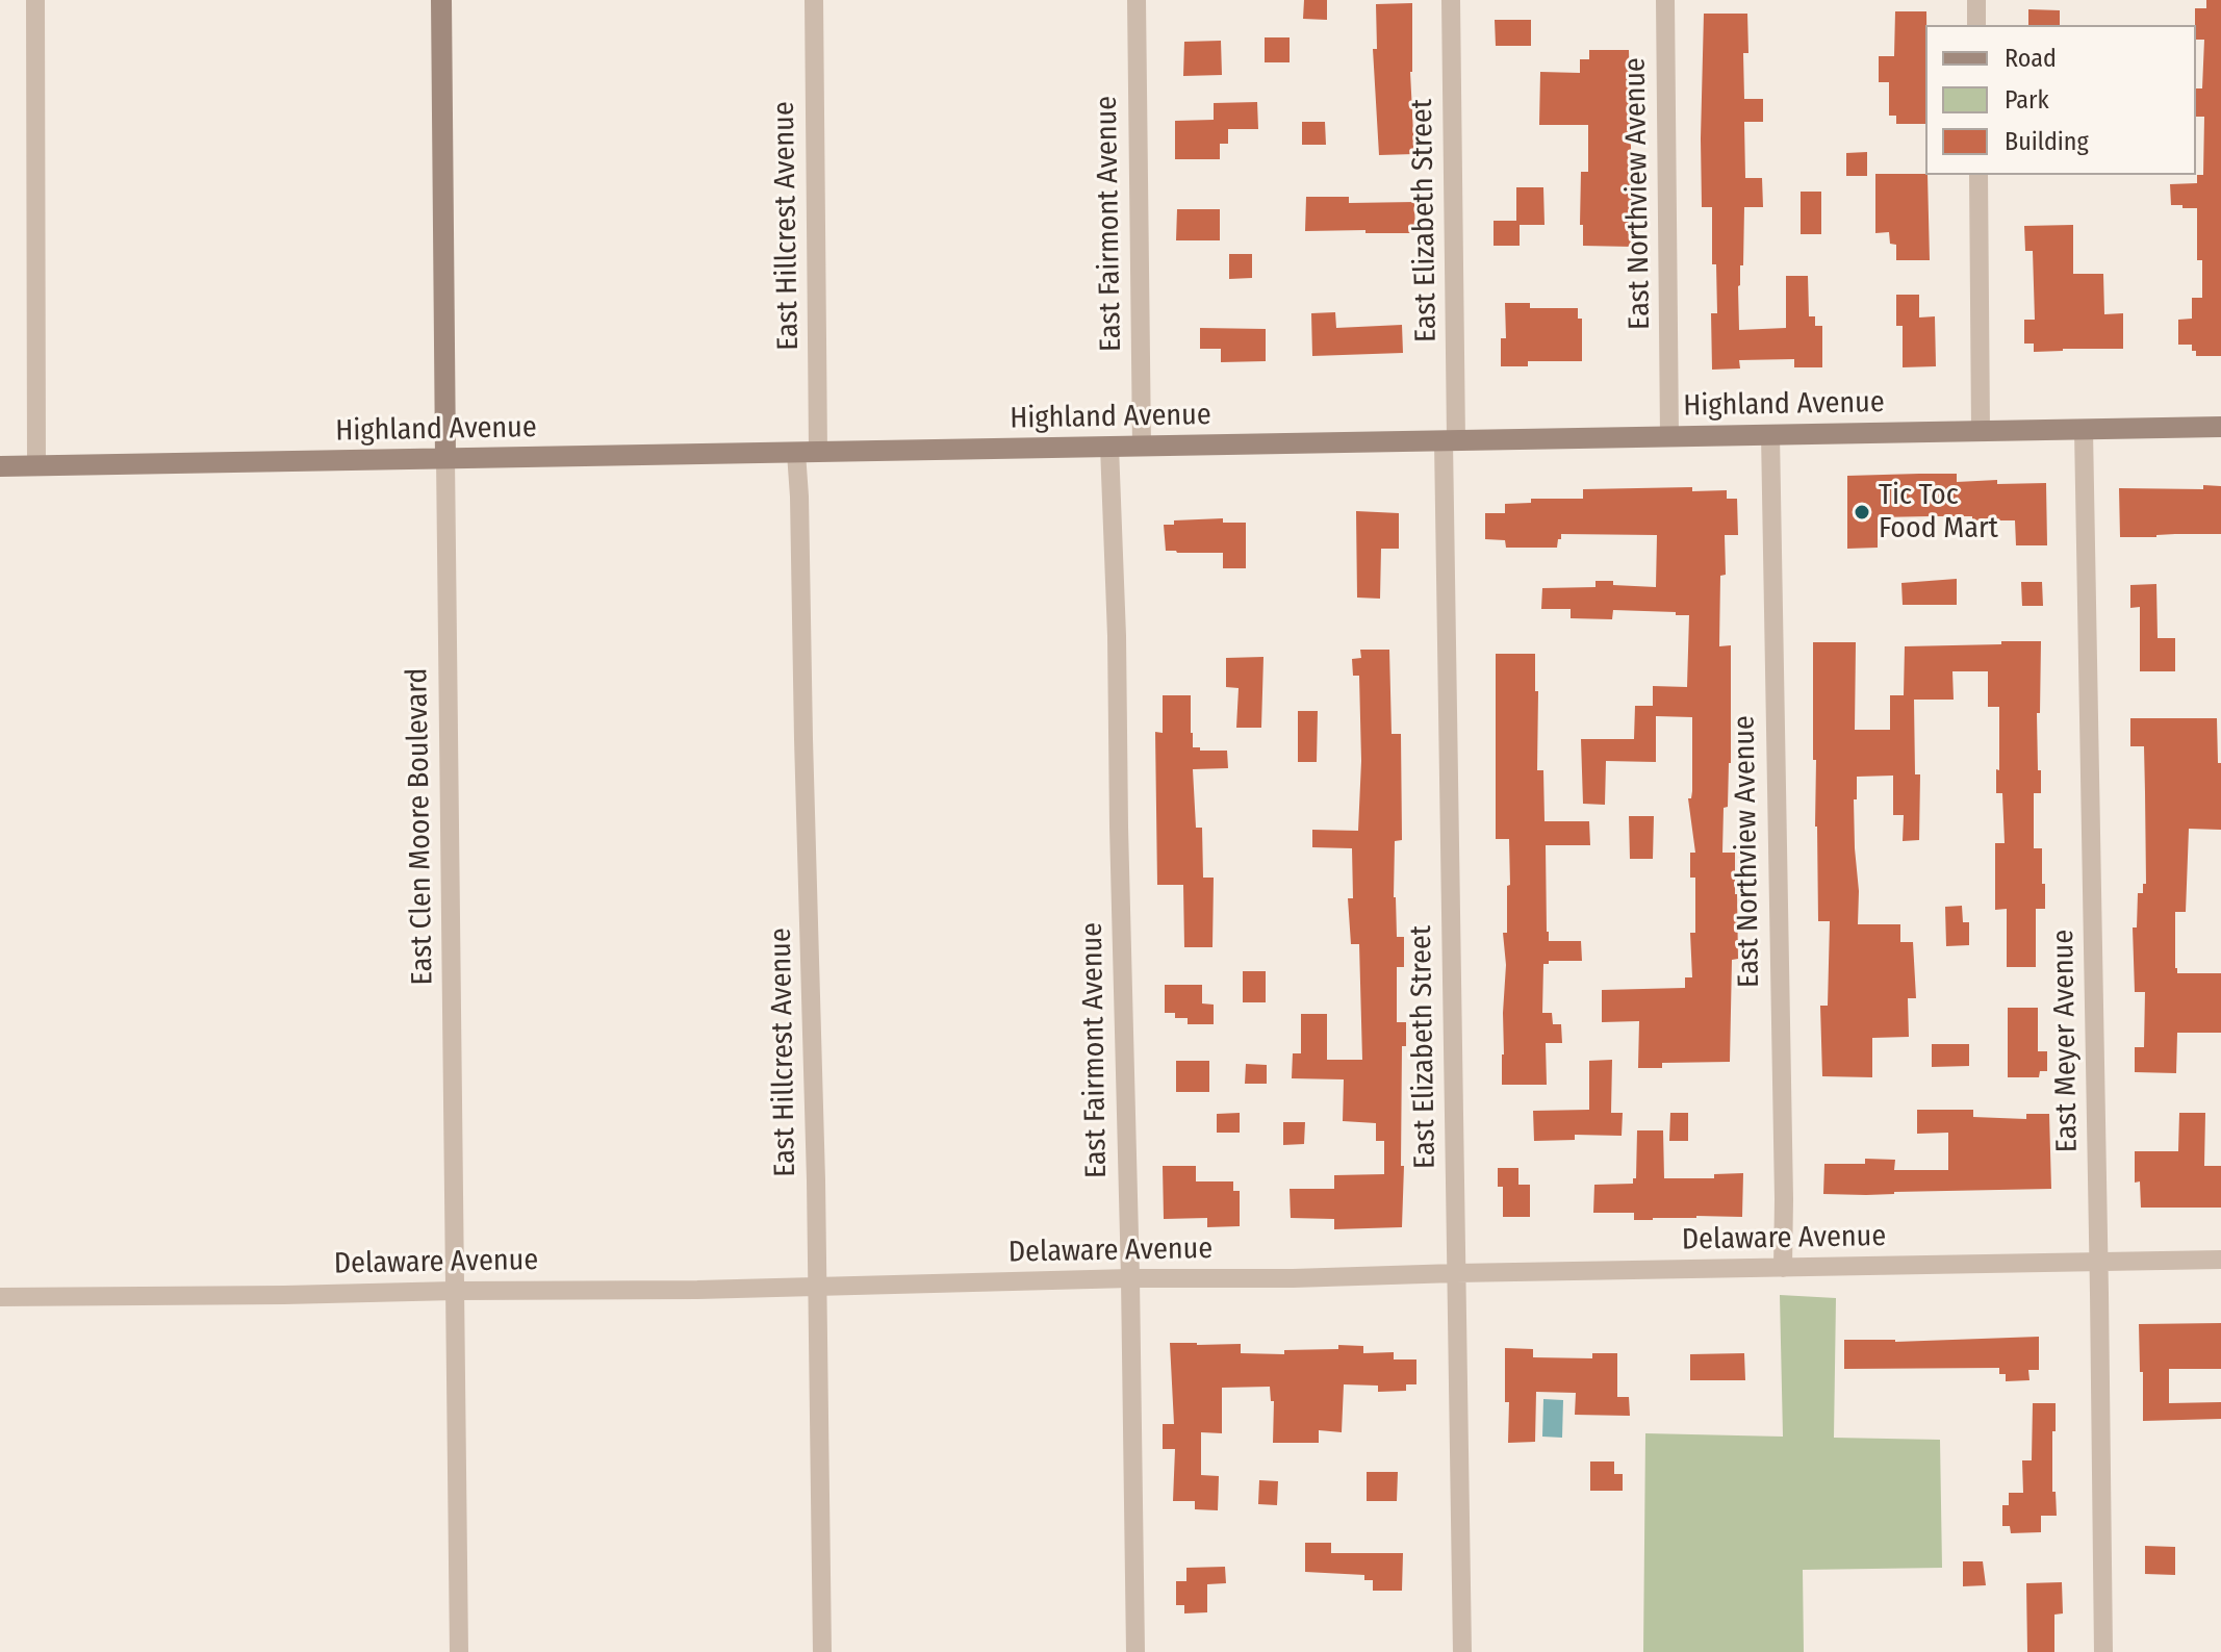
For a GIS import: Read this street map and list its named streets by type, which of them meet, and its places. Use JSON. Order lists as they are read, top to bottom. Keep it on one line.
{"streets":{"main road":["Highland Avenue","East Clen Moore Boulevard"],"street":["East Northview Avenue","East Elizabeth Street","East Fairmont Avenue","East Hillcrest Avenue","East Meyer Avenue","Delaware Avenue"]},"crossings":[["East Northview Avenue","Highland Avenue"],["East Northview Avenue","Delaware Avenue"],["East Elizabeth Street","Highland Avenue"],["East Elizabeth Street","Delaware Avenue"],["East Fairmont Avenue","Highland Avenue"],["East Fairmont Avenue","Delaware Avenue"],["East Hillcrest Avenue","Highland Avenue"],["East Hillcrest Avenue","Delaware Avenue"],["Highland Avenue","East Clen Moore Boulevard"],["Highland Avenue","East Meyer Avenue"],["East Clen Moore Boulevard","Delaware Avenue"],["East Meyer Avenue","Delaware Avenue"]],"places":["Tic Toc Food Mart"],"legend":["Road","Park","Building"]}
